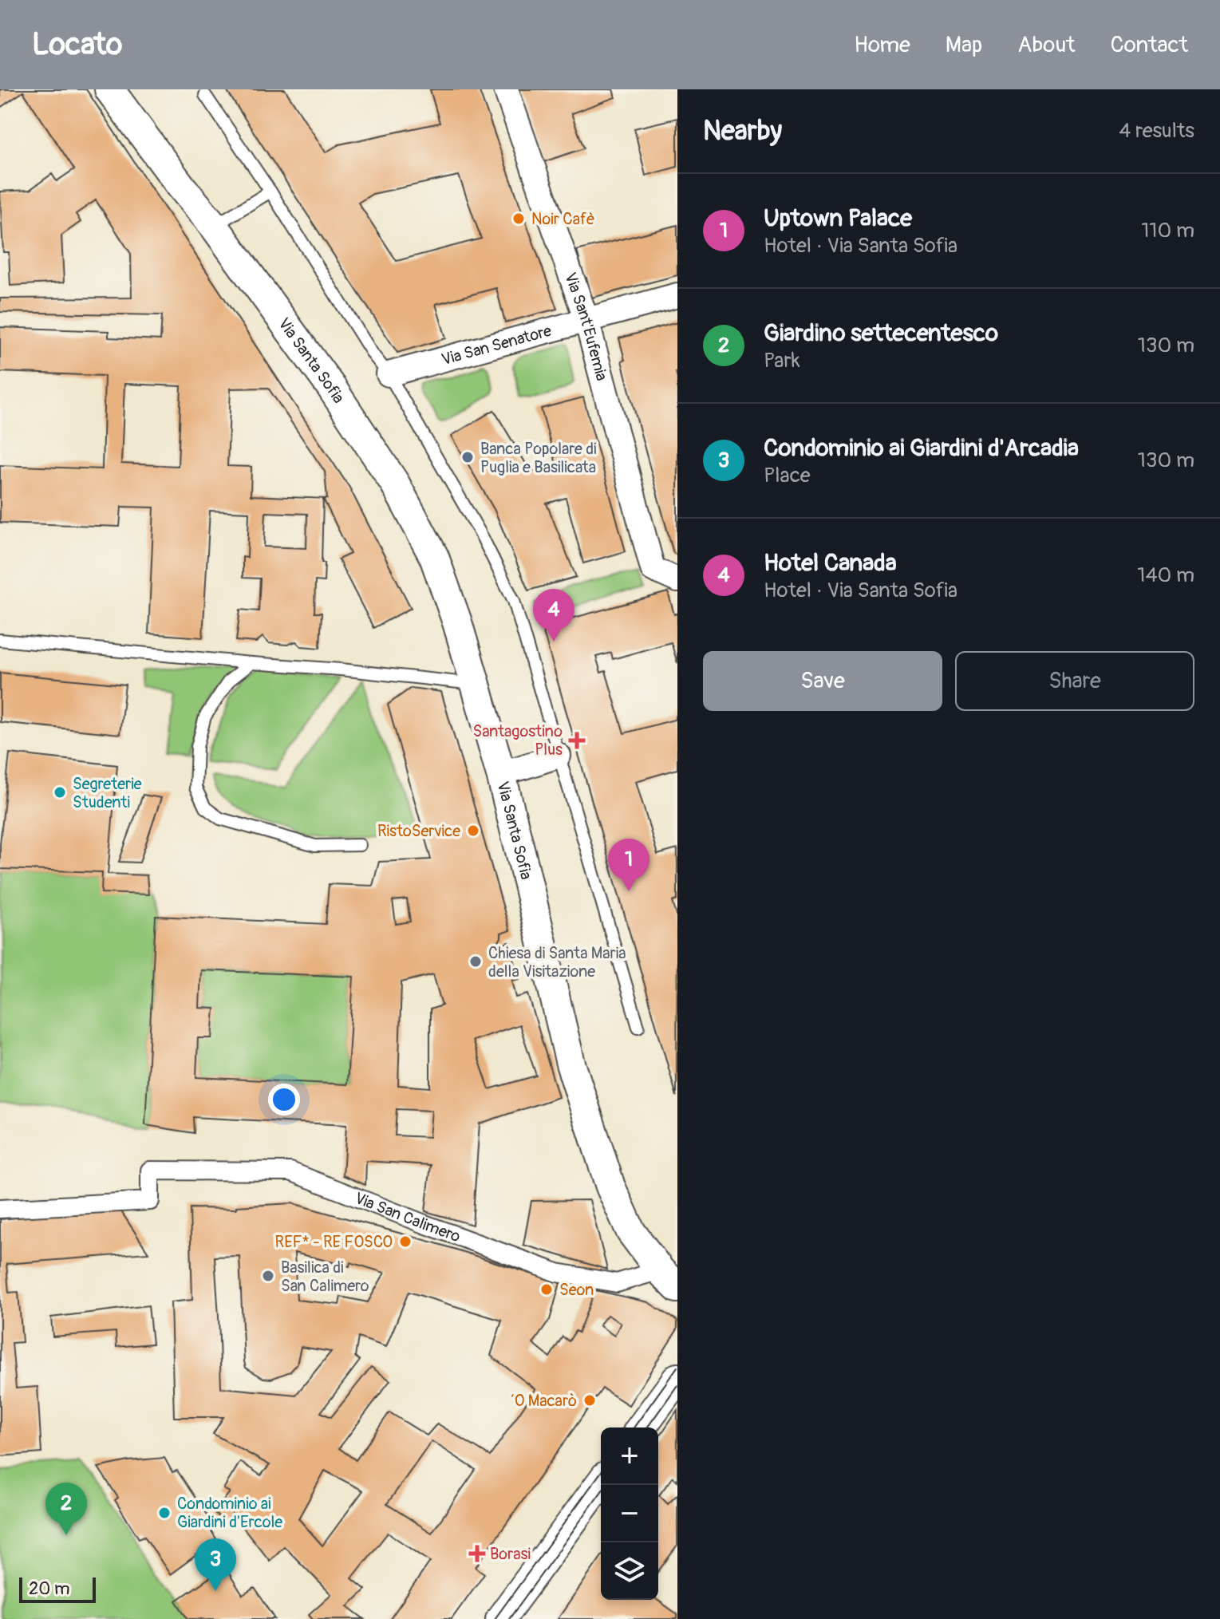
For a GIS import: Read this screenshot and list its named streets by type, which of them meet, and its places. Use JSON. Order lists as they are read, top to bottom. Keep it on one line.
{"streets":{"street":["Via Sant'Eufemia","Via San Senatore","Via Santa Sofia","Via San Calimero"]},"crossings":[["Via Sant'Eufemia","Via San Senatore"],["Via Santa Sofia","Via San Calimero"]],"places":{"other":["Noir Cafè","Banca Popolare di Puglia e Basilicata","Segreterie Studenti","RistoService","Chiesa di Santa Maria della Visitazione","REF* - RE FOSCO","Basilica di San Calimero","Seon","‘O Macarò","Condominio ai Giardini d'Ercole"],"health":["Santagostino Plus","Borasi"]},"scale_bar":"20 m","page":{"header":"Locato","nav":["Home","Map","About","Contact"],"heading":["Nearby","4 results"],"list":[{"mark":"1","name":"Uptown Palace","note":"Hotel · Via Santa Sofia","value":"110 m"},{"mark":"2","name":"Giardino settecentesco","note":"Park","value":"130 m"},{"mark":"3","name":"Condominio ai Giardini d'Arcadia","note":"Place","value":"130 m"},{"mark":"4","name":"Hotel Canada","note":"Hotel · Via Santa Sofia","value":"140 m"}],"pins":["4","1","2","3"],"buttons":["Save","Share"],"map_buttons":["+","−"],"scale":"20 m"}}
